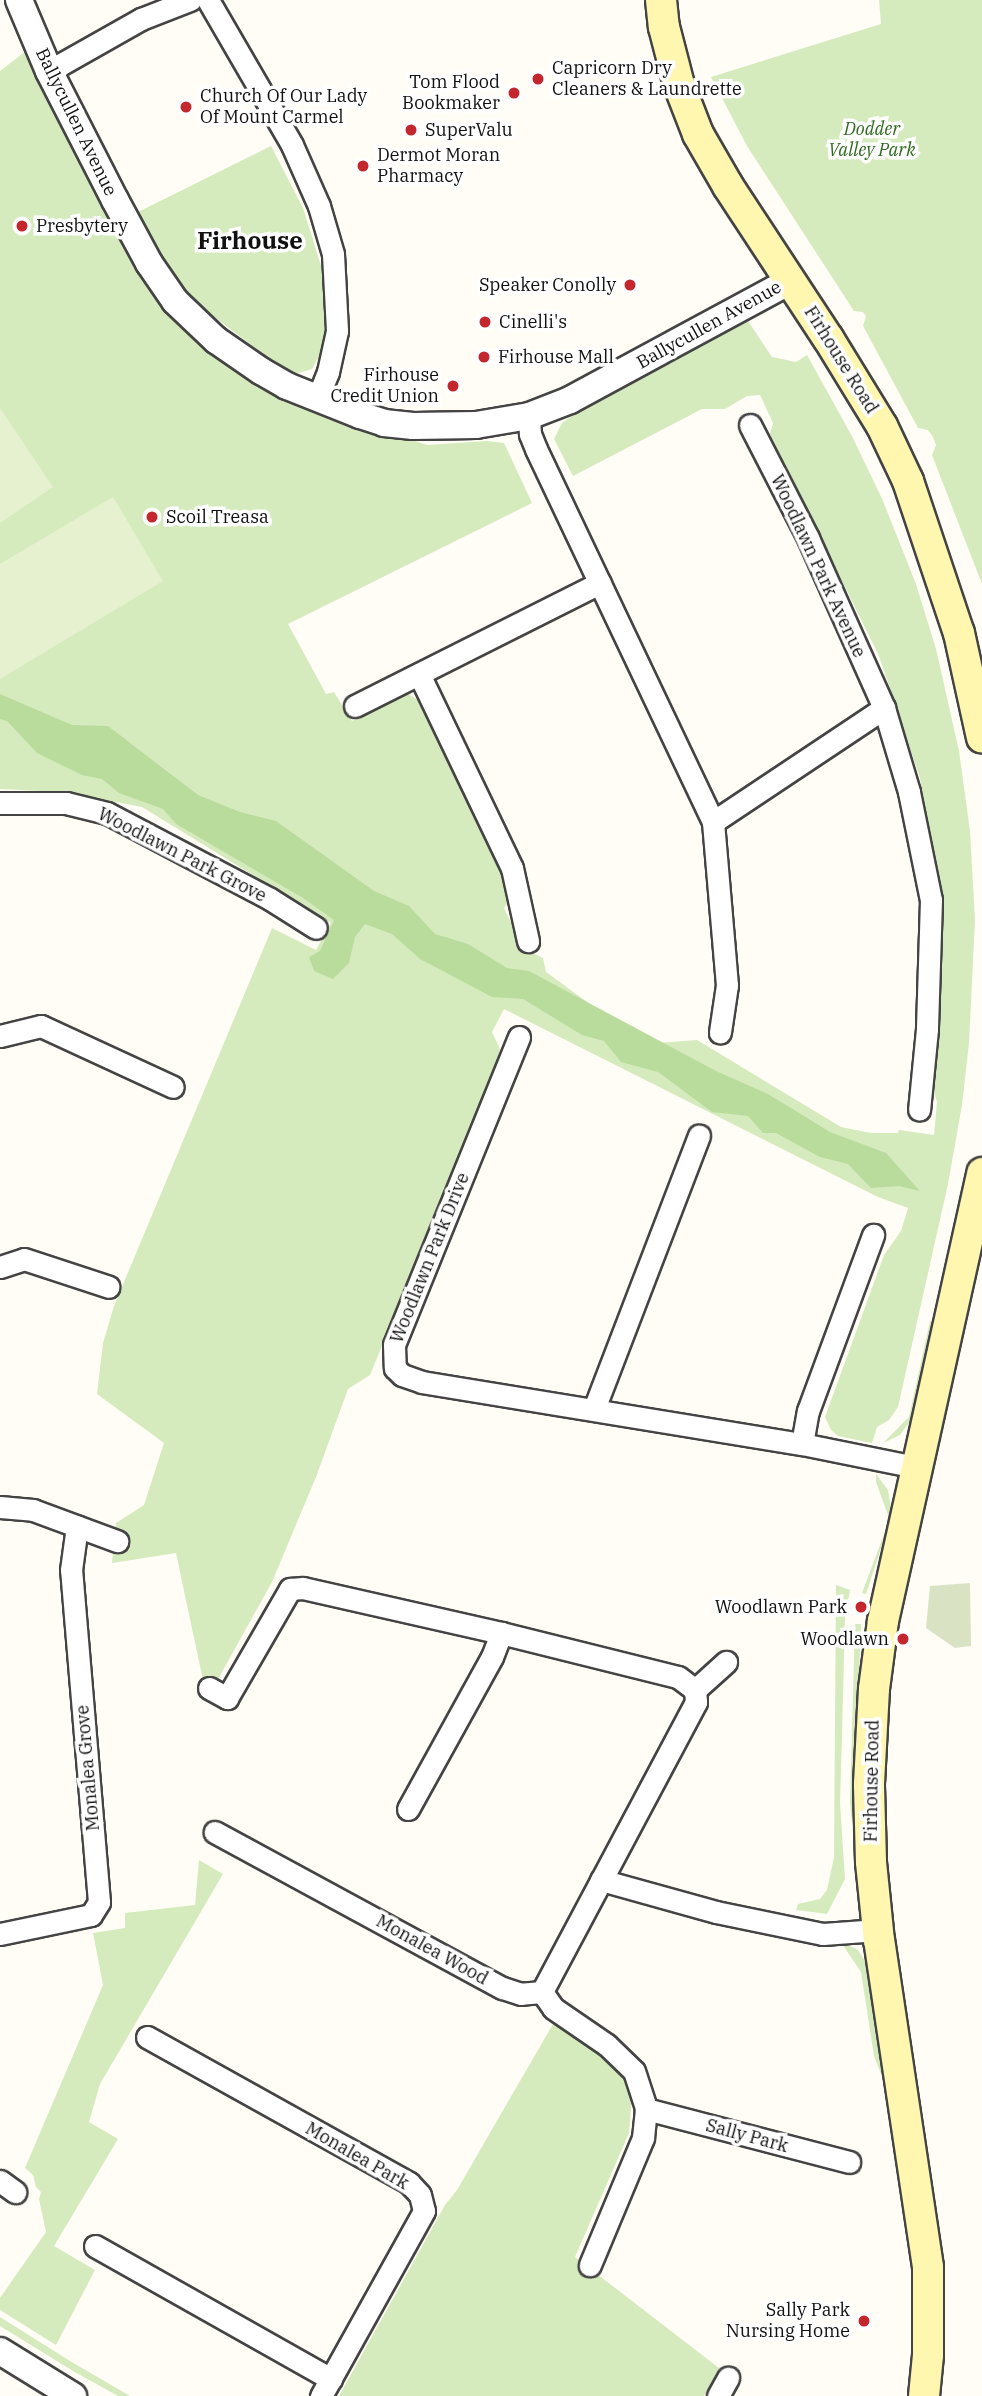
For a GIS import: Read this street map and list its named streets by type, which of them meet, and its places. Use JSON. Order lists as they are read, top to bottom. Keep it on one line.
{"streets":{"main road":["Firhouse Road"],"street":["Ballycullen Avenue","Woodlawn Park Avenue","Woodlawn Park Grove","Woodlawn Park Drive","Monalea Grove","Monalea Wood","Sally Park","Monalea Park"]},"crossings":[["Ballycullen Avenue","Firhouse Road"],["Firhouse Road","Woodlawn Park Drive"]],"districts":["Firhouse"],"parks":["Dodder Valley Park"],"places":["Capricorn Dry Cleaners & Laundrette","Tom Flood Bookmaker","Church Of Our Lady Of Mount Carmel","SuperValu","Dermot Moran Pharmacy","Presbytery","Speaker Conolly","Cinelli's","Firhouse Mall","Firhouse Credit Union","Scoil Treasa","Woodlawn Park","Woodlawn","Sally Park Nursing Home"]}
